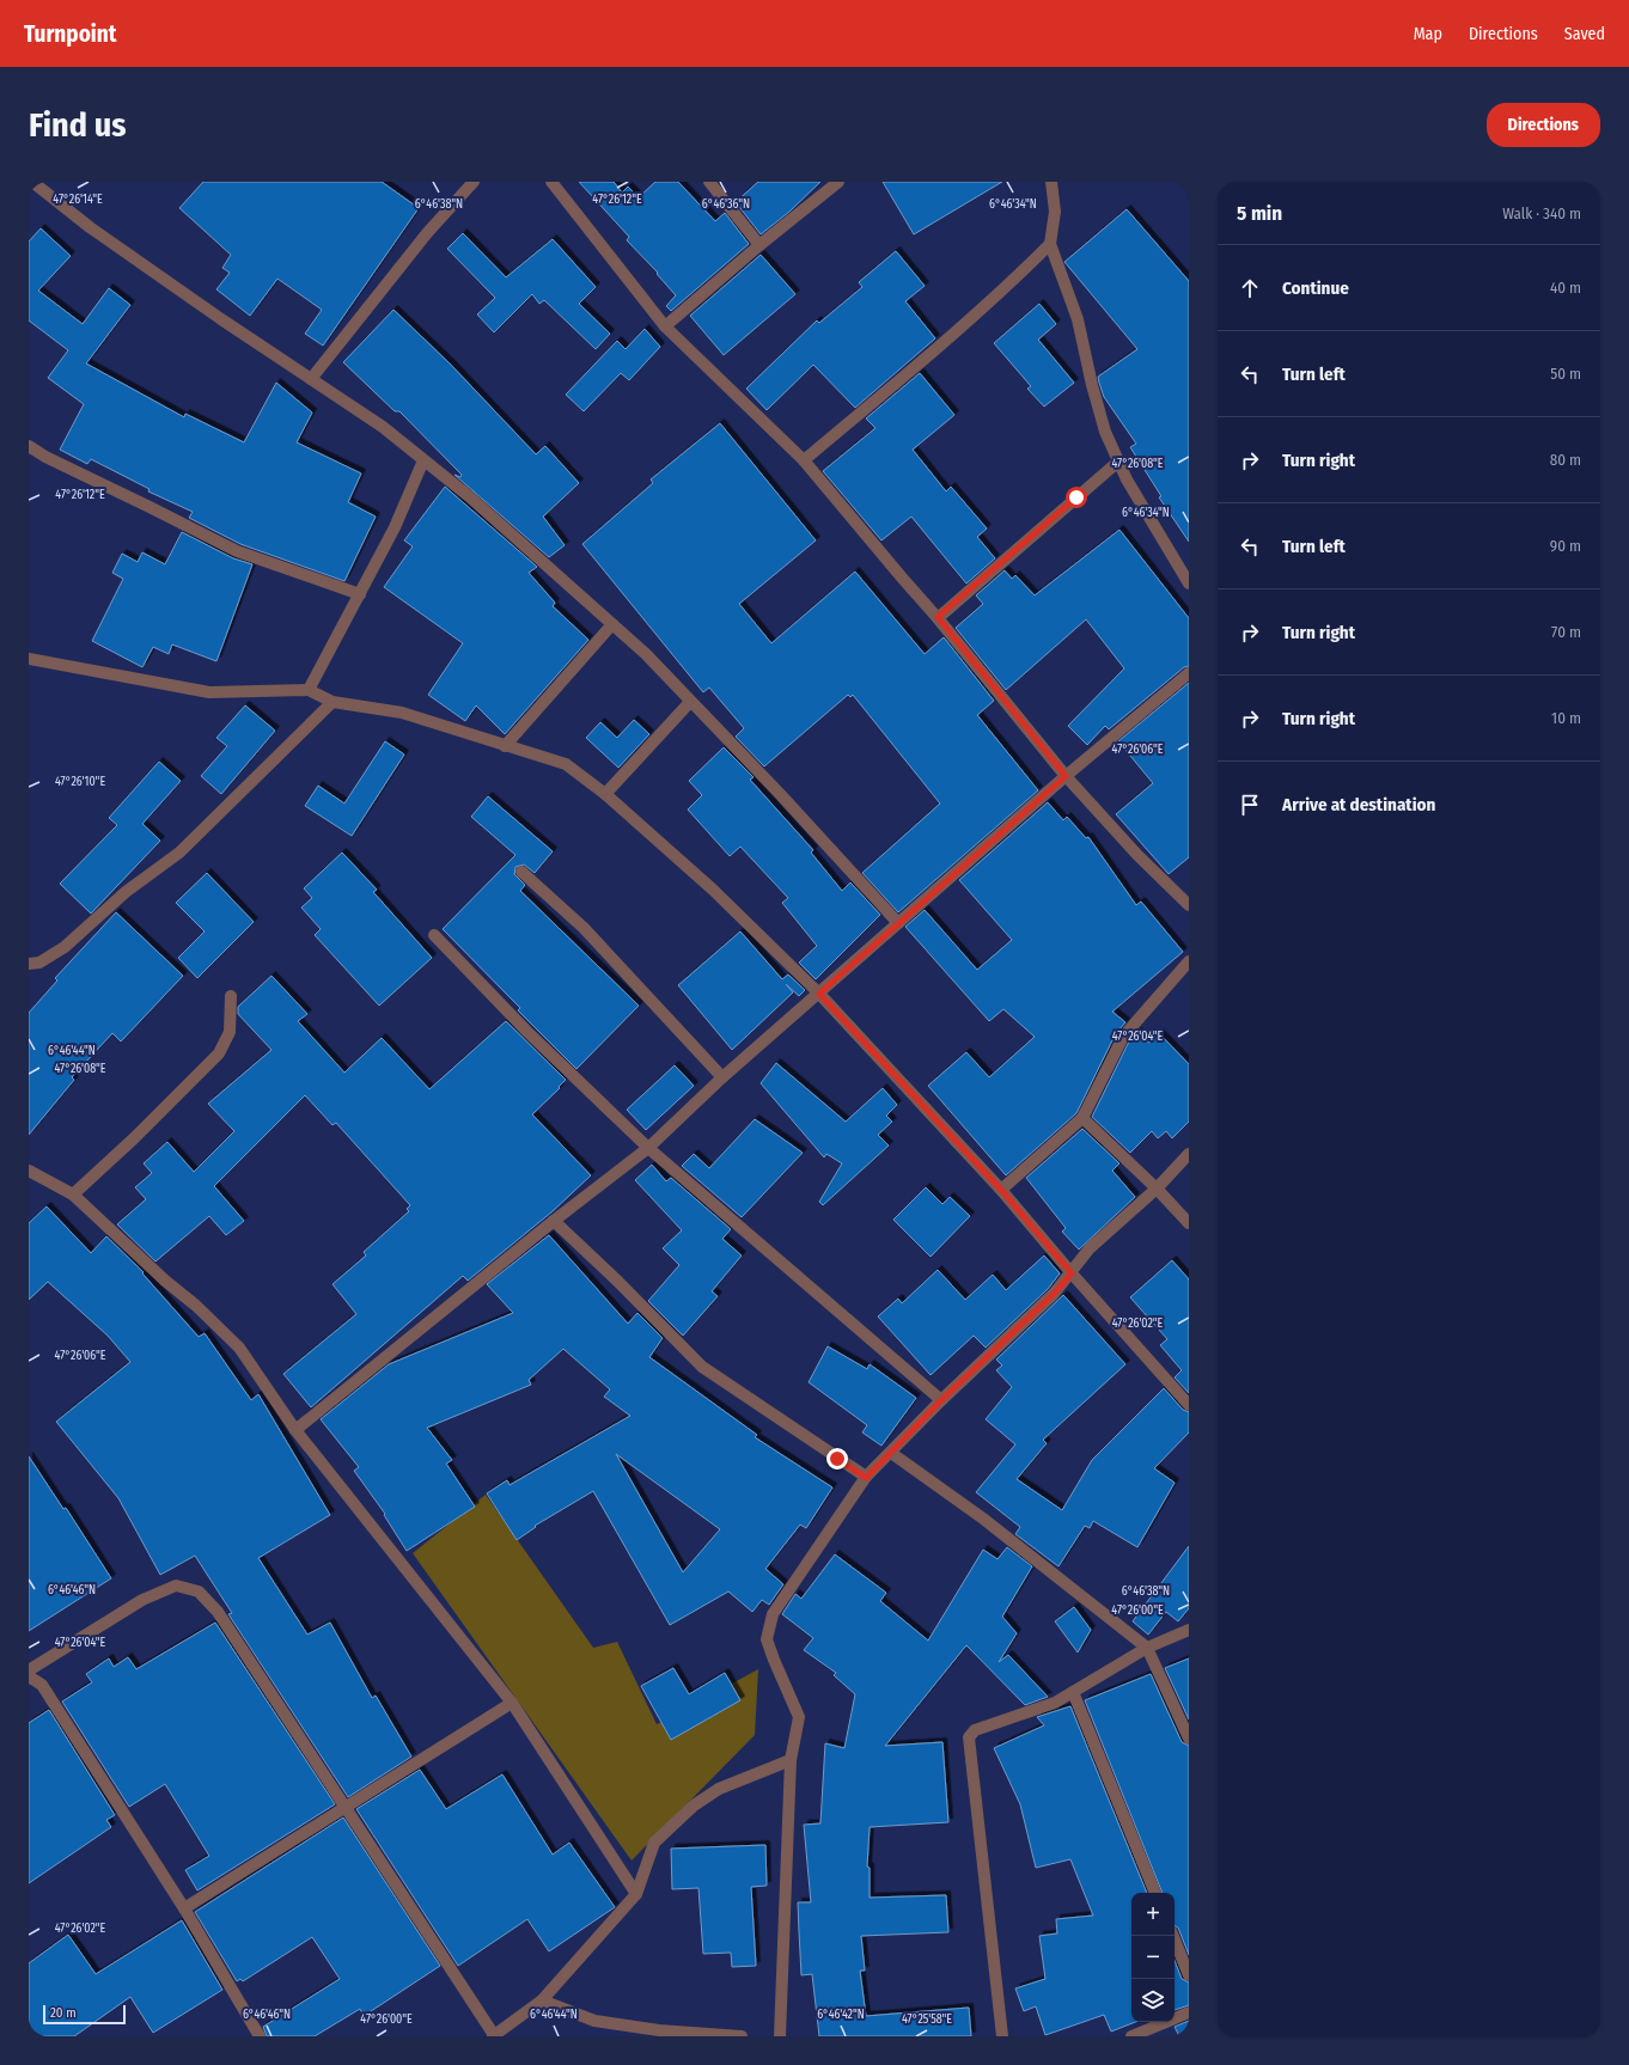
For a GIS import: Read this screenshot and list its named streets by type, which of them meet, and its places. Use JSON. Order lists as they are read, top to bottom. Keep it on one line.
{"scale_bar":"20 m","page":{"header":"Turnpoint","nav":["Map","Directions","Saved"],"buttons":"Directions","title":"Find us","heading":["5 min","Walk · 340 m"],"list":[["Continue","40 m"],["Turn left","50 m"],["Turn right","80 m"],["Turn left","90 m"],["Turn right","70 m"],["Turn right","10 m"],"Arrive at destination"],"map_buttons":["+","−"],"scale":"20 m"},"coordinates":["47°26'14\"E","47°26'12\"E","6°46'38\"N","6°46'34\"N","6°46'36\"N","47°26'08\"E","47°26'06\"E","47°26'10\"E","47°26'04\"E","6°46'44\"N","47°26'02\"E","6°46'46\"N","47°26'00\"E","6°46'42\"N","47°25'58\"E"]}
